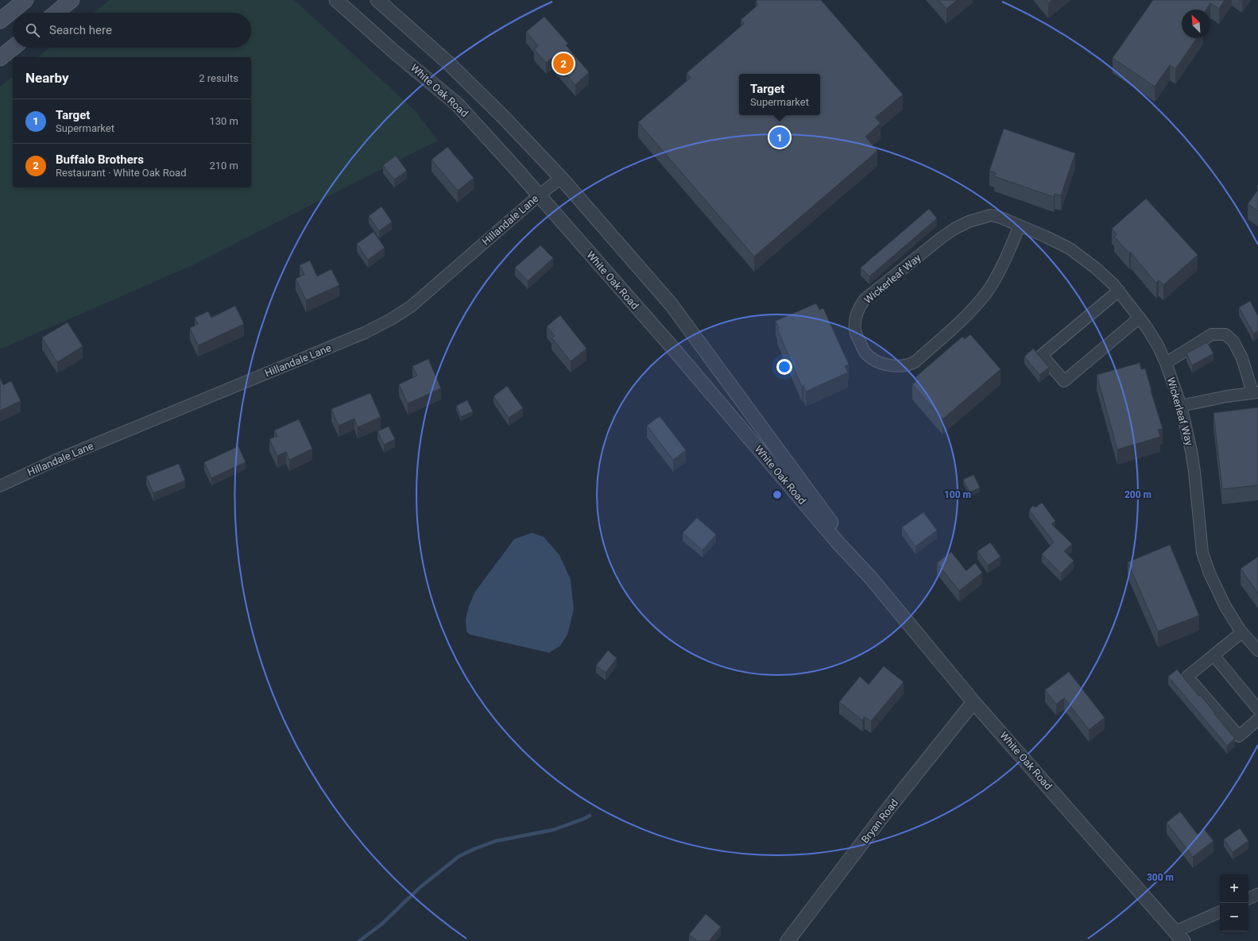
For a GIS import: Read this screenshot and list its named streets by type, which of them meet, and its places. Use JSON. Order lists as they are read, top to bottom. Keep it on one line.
{"streets":{"street":["White Oak Road","Hillandale Lane","Wickerleaf Way","Bryan Road"]},"crossings":[["White Oak Road","Hillandale Lane"],["White Oak Road","Bryan Road"]],"north":"top left","page":{"search":"Search here","pins":["2","1"],"heading":["Nearby","2 results"],"popup":["Target","Supermarket"],"list":[{"mark":"1","name":"Target","note":"Supermarket","value":"130 m"},{"mark":"2","name":"Buffalo Brothers","note":"Restaurant · White Oak Road","value":"210 m"}],"map_buttons":["+","−"]},"rings":["100 m","200 m","300 m"]}
